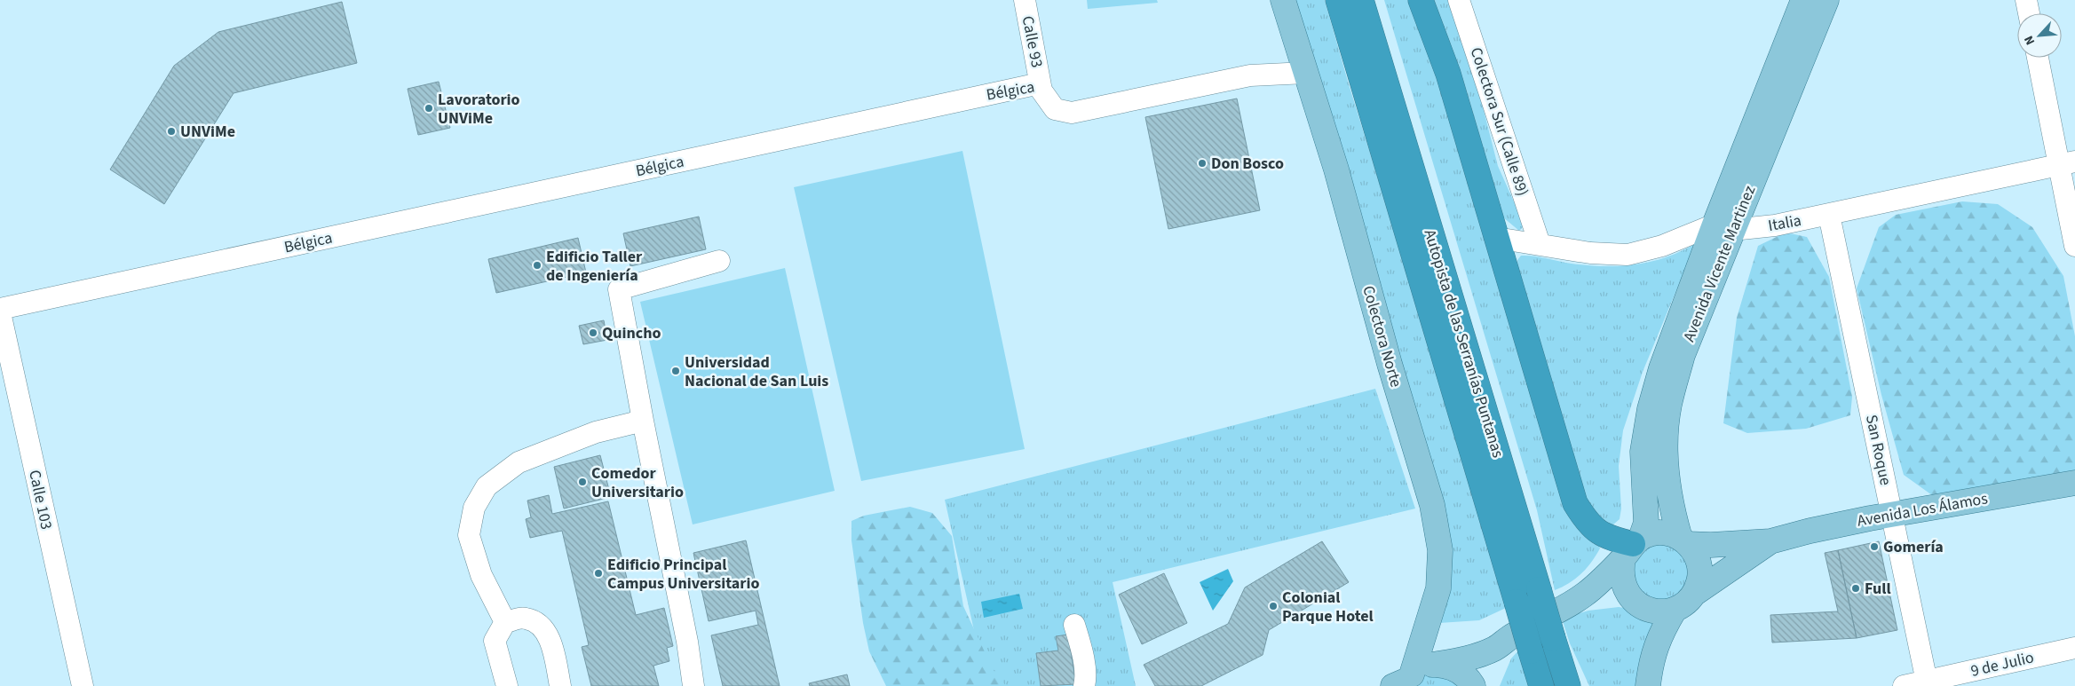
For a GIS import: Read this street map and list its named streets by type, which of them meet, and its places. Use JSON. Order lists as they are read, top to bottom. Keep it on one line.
{"streets":{"highway":["Autopista de las Serranías Puntanas"],"main road":["Avenida Vicente Martinez","Colectora Norte","Avenida Los Álamos"],"street":["Calle 93","Bélgica","Colectora Sur (Calle 89)","Italia","San Roque","Calle 103","9 de Julio"]},"crossings":[["Calle 93","Bélgica"],["Bélgica","Colectora Norte"],["Colectora Sur (Calle 89)","Italia"],["Italia","Avenida Vicente Martinez"],["Italia","San Roque"],["Avenida Vicente Martinez","Avenida Los Álamos"],["San Roque","Avenida Los Álamos"],["San Roque","9 de Julio"]],"places":["Lavoratorio UNViMe","UNViMe","Don Bosco","Edificio Taller de Ingeniería","Quincho","Universidad Nacional de San Luis","Comedor Universitario","Gomería","Edificio Principal Campus Universitario","Full","Colonial Parque Hotel"],"north":"bottom left"}
